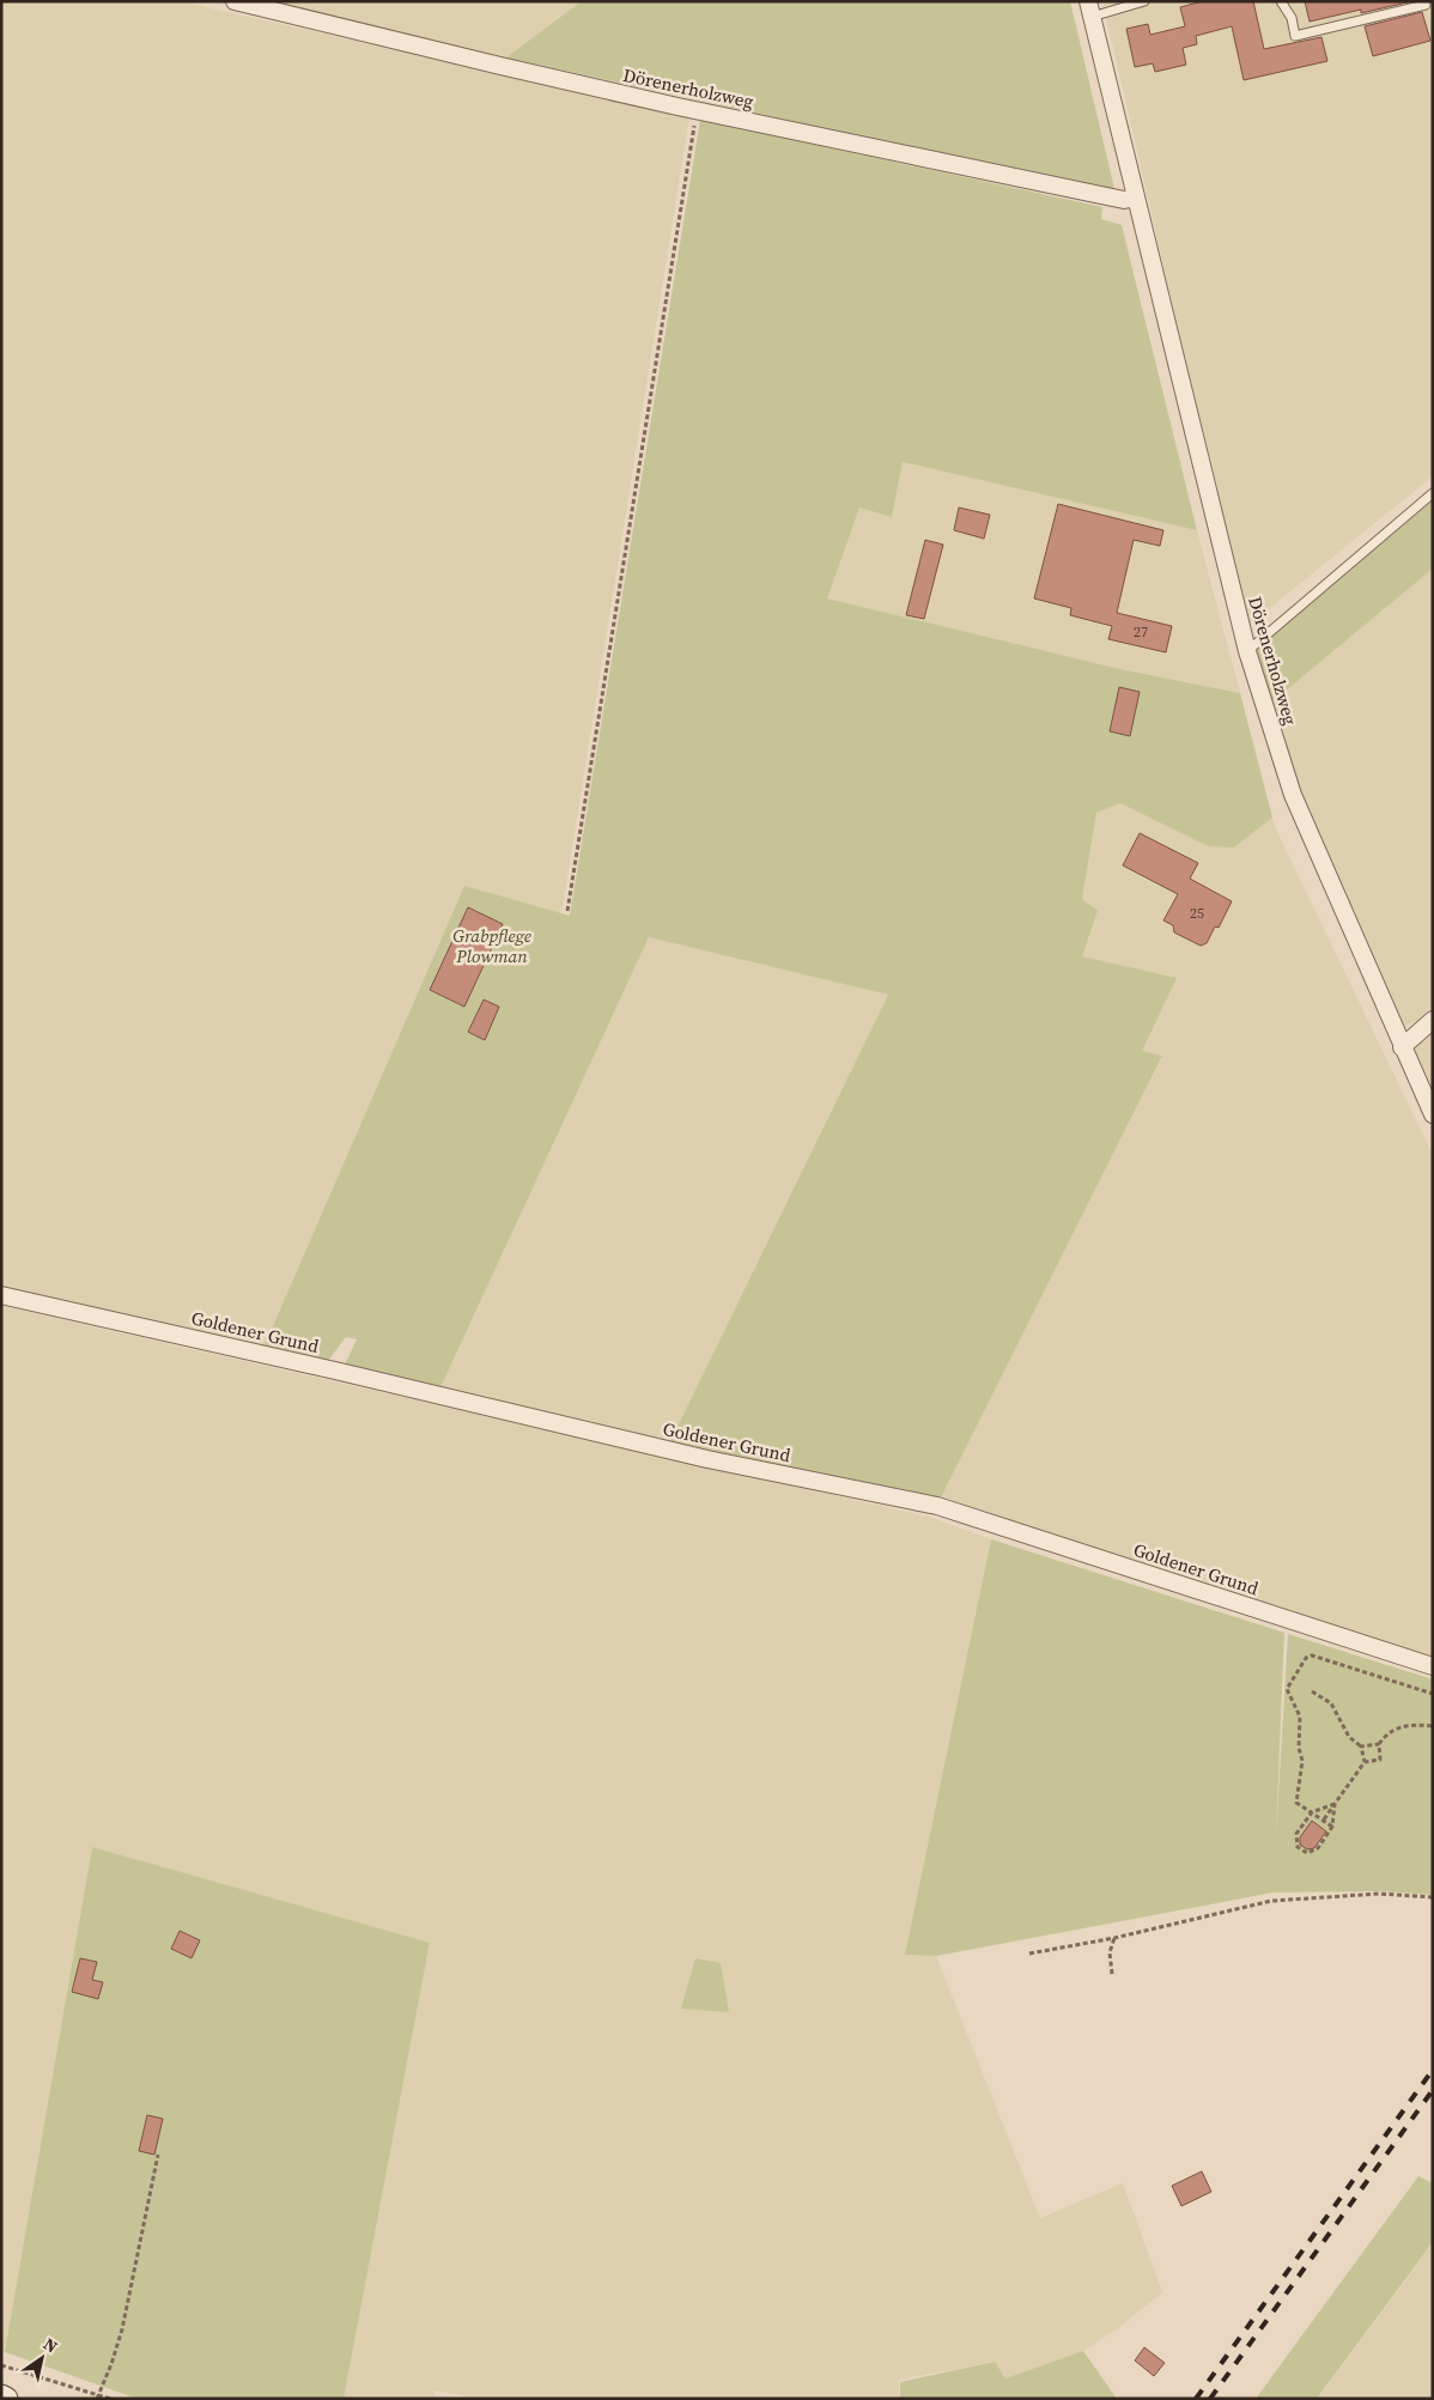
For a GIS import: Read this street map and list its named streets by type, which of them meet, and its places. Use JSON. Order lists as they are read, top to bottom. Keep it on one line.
{"streets":{"street":["Dörenerholzweg","Goldener Grund"]},"parks":["Grabpflege Plowman"],"house_numbers":["27","25"],"north":"top right"}
